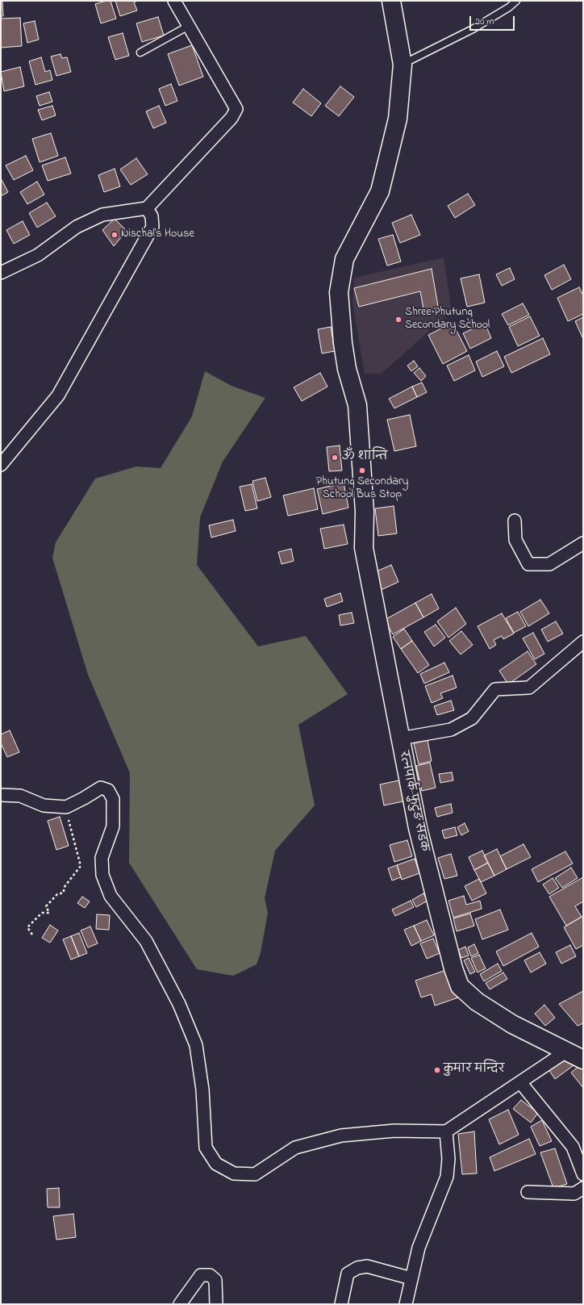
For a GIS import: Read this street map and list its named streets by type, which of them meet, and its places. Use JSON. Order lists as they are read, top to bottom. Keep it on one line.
{"streets":{"street":["रत्नपार्क-फुटुङ सडक"]},"places":["Nischal's House","Shree Phutung Secondary School","ॐ शान्ति","Phutung Secondary School Bus Stop","कुमार मन्दिर"],"scale_bar":"20 m"}
